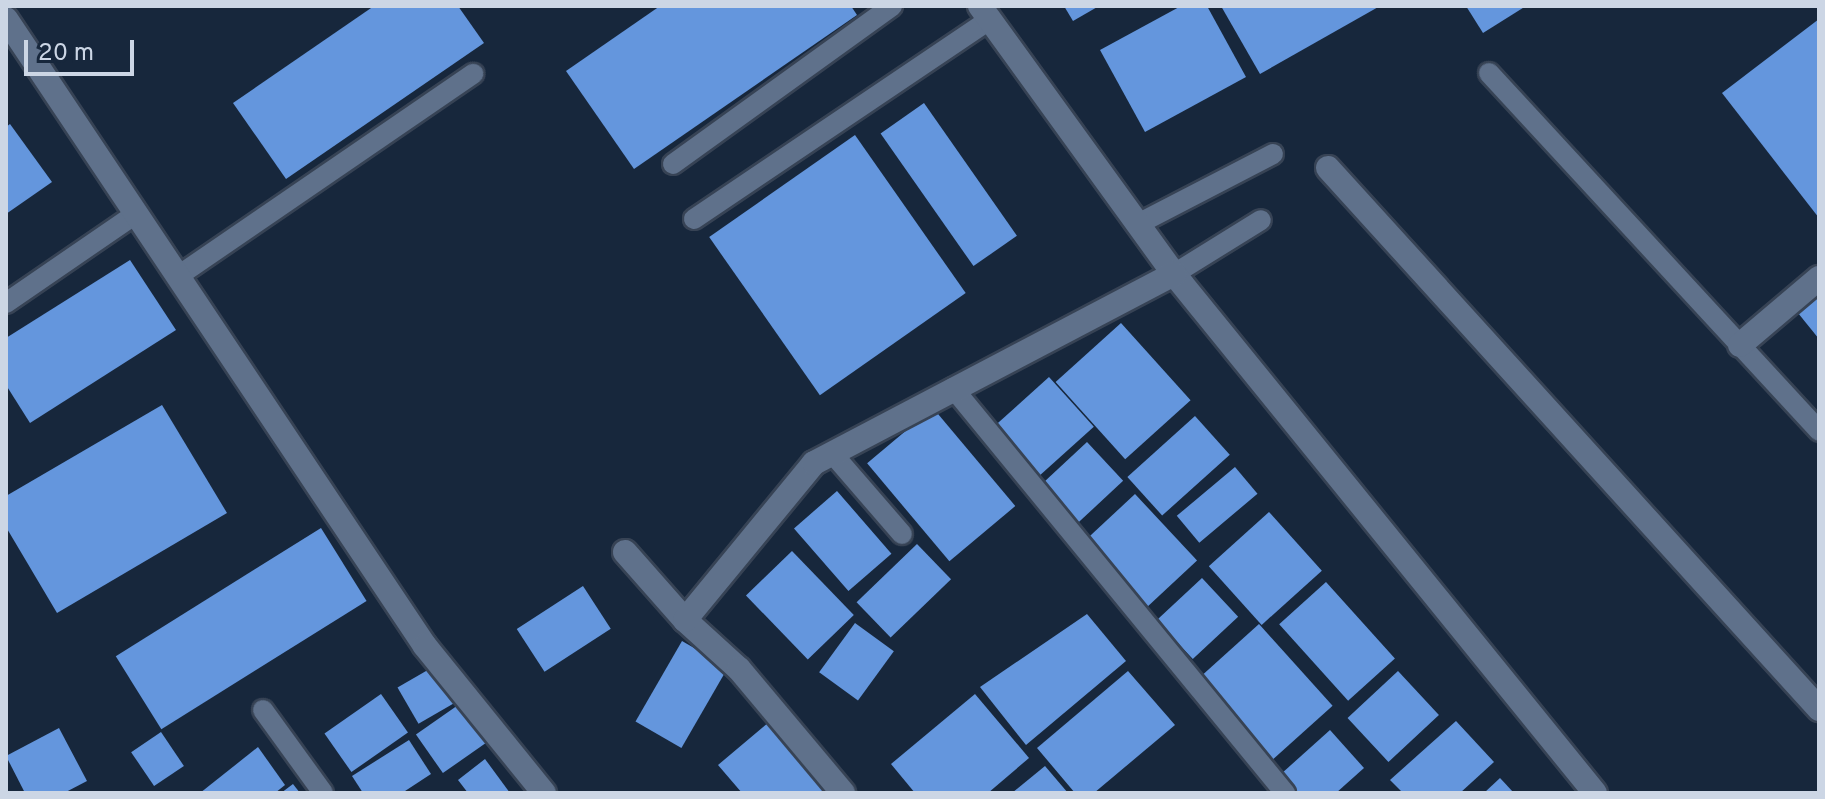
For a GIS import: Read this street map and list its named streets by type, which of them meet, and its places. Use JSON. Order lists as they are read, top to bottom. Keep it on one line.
{"scale_bar":"20 m"}
